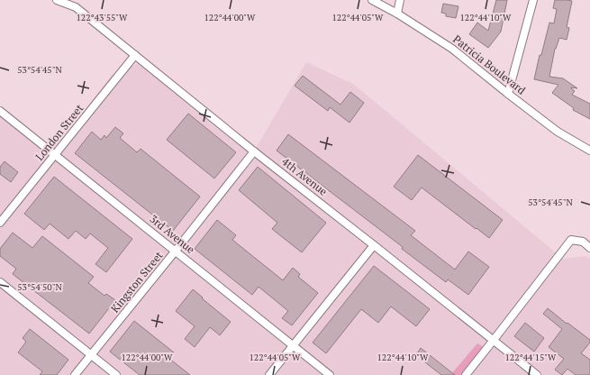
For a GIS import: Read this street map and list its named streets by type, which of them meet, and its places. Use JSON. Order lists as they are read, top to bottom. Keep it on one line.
{"streets":{"street":["Patricia Boulevard","London Street","4th Avenue","3rd Avenue","Kingston Street"]},"crossings":[["London Street","4th Avenue"],["London Street","3rd Avenue"],["4th Avenue","Kingston Street"],["3rd Avenue","Kingston Street"]],"coordinates":["122°43'55\"W","122°44'00\"W","122°44'05\"W","122°44'10\"W","53°54'45\"N","53°54'50\"N","122°44'15\"W"]}
